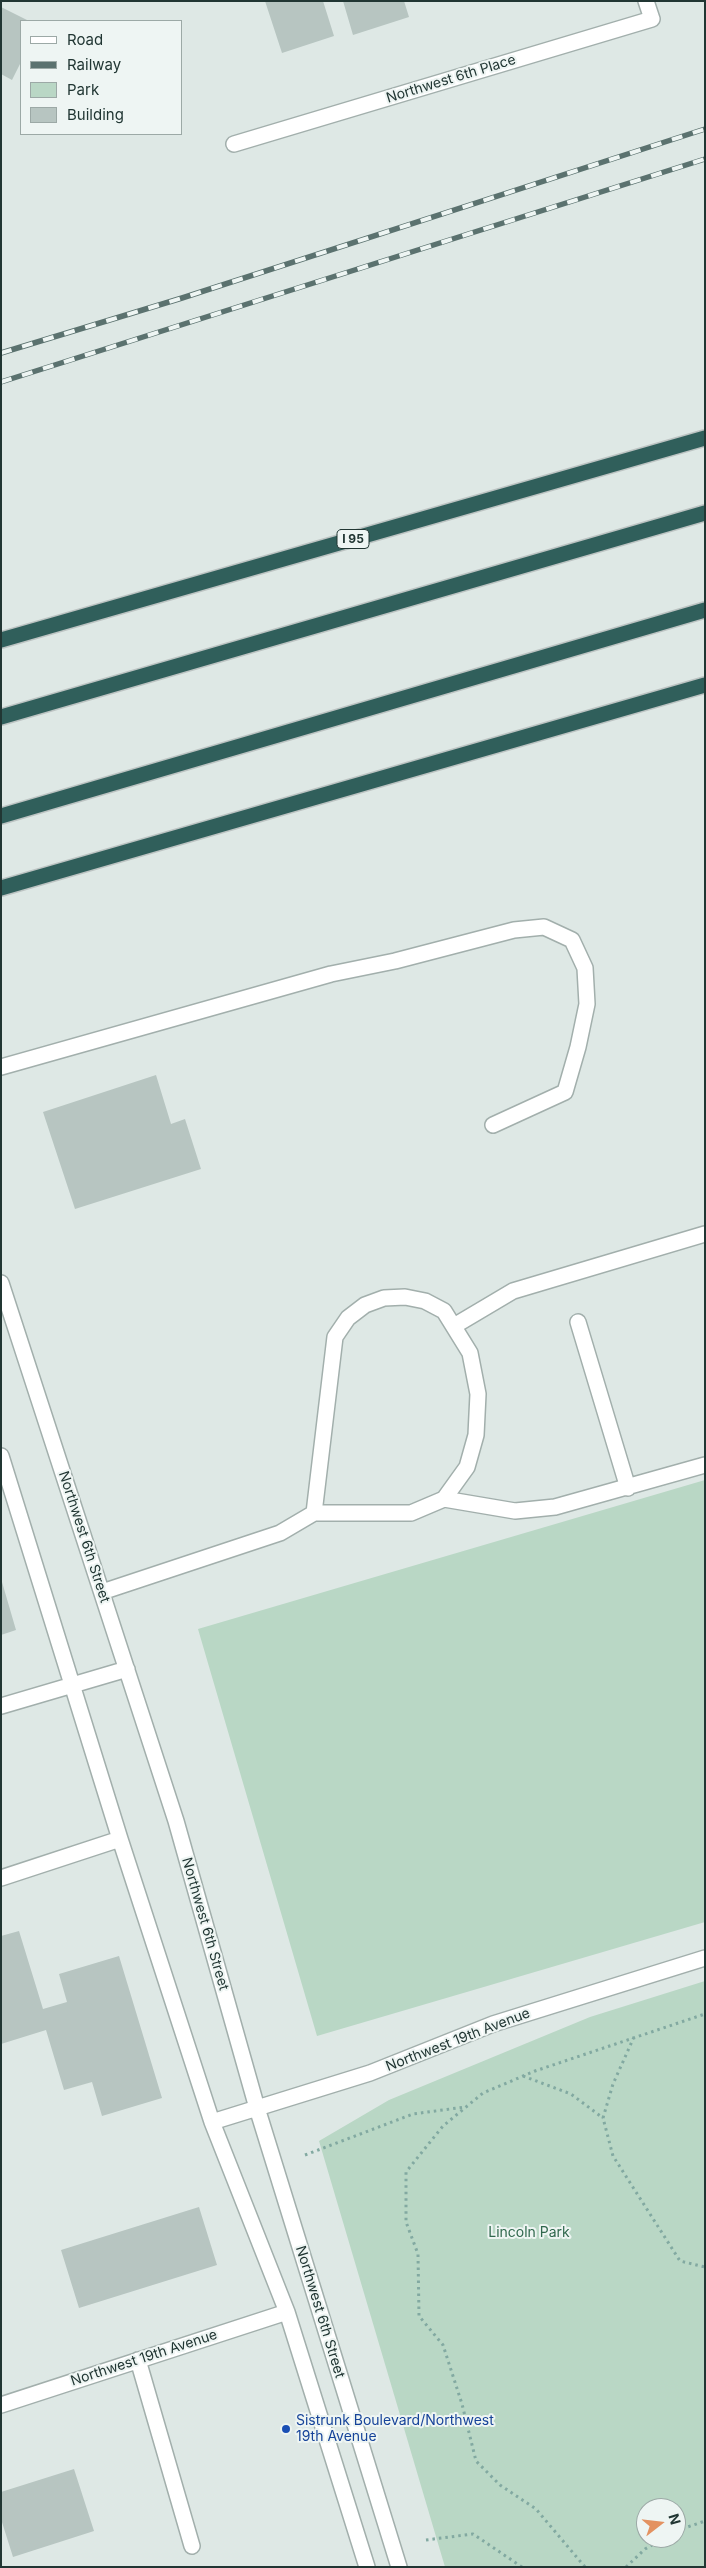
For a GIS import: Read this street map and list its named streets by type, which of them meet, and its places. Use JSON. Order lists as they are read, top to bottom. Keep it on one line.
{"streets":{"highway":["I 95"],"street":["Northwest 6th Place","Northwest 6th Street","Northwest 19th Avenue"]},"crossings":[["Northwest 6th Street","Northwest 19th Avenue"]],"parks":["Lincoln Park"],"places":["Sistrunk Boulevard/Northwest 19th Avenue"],"legend":["Road","Railway","Park","Building"],"north":"right"}
